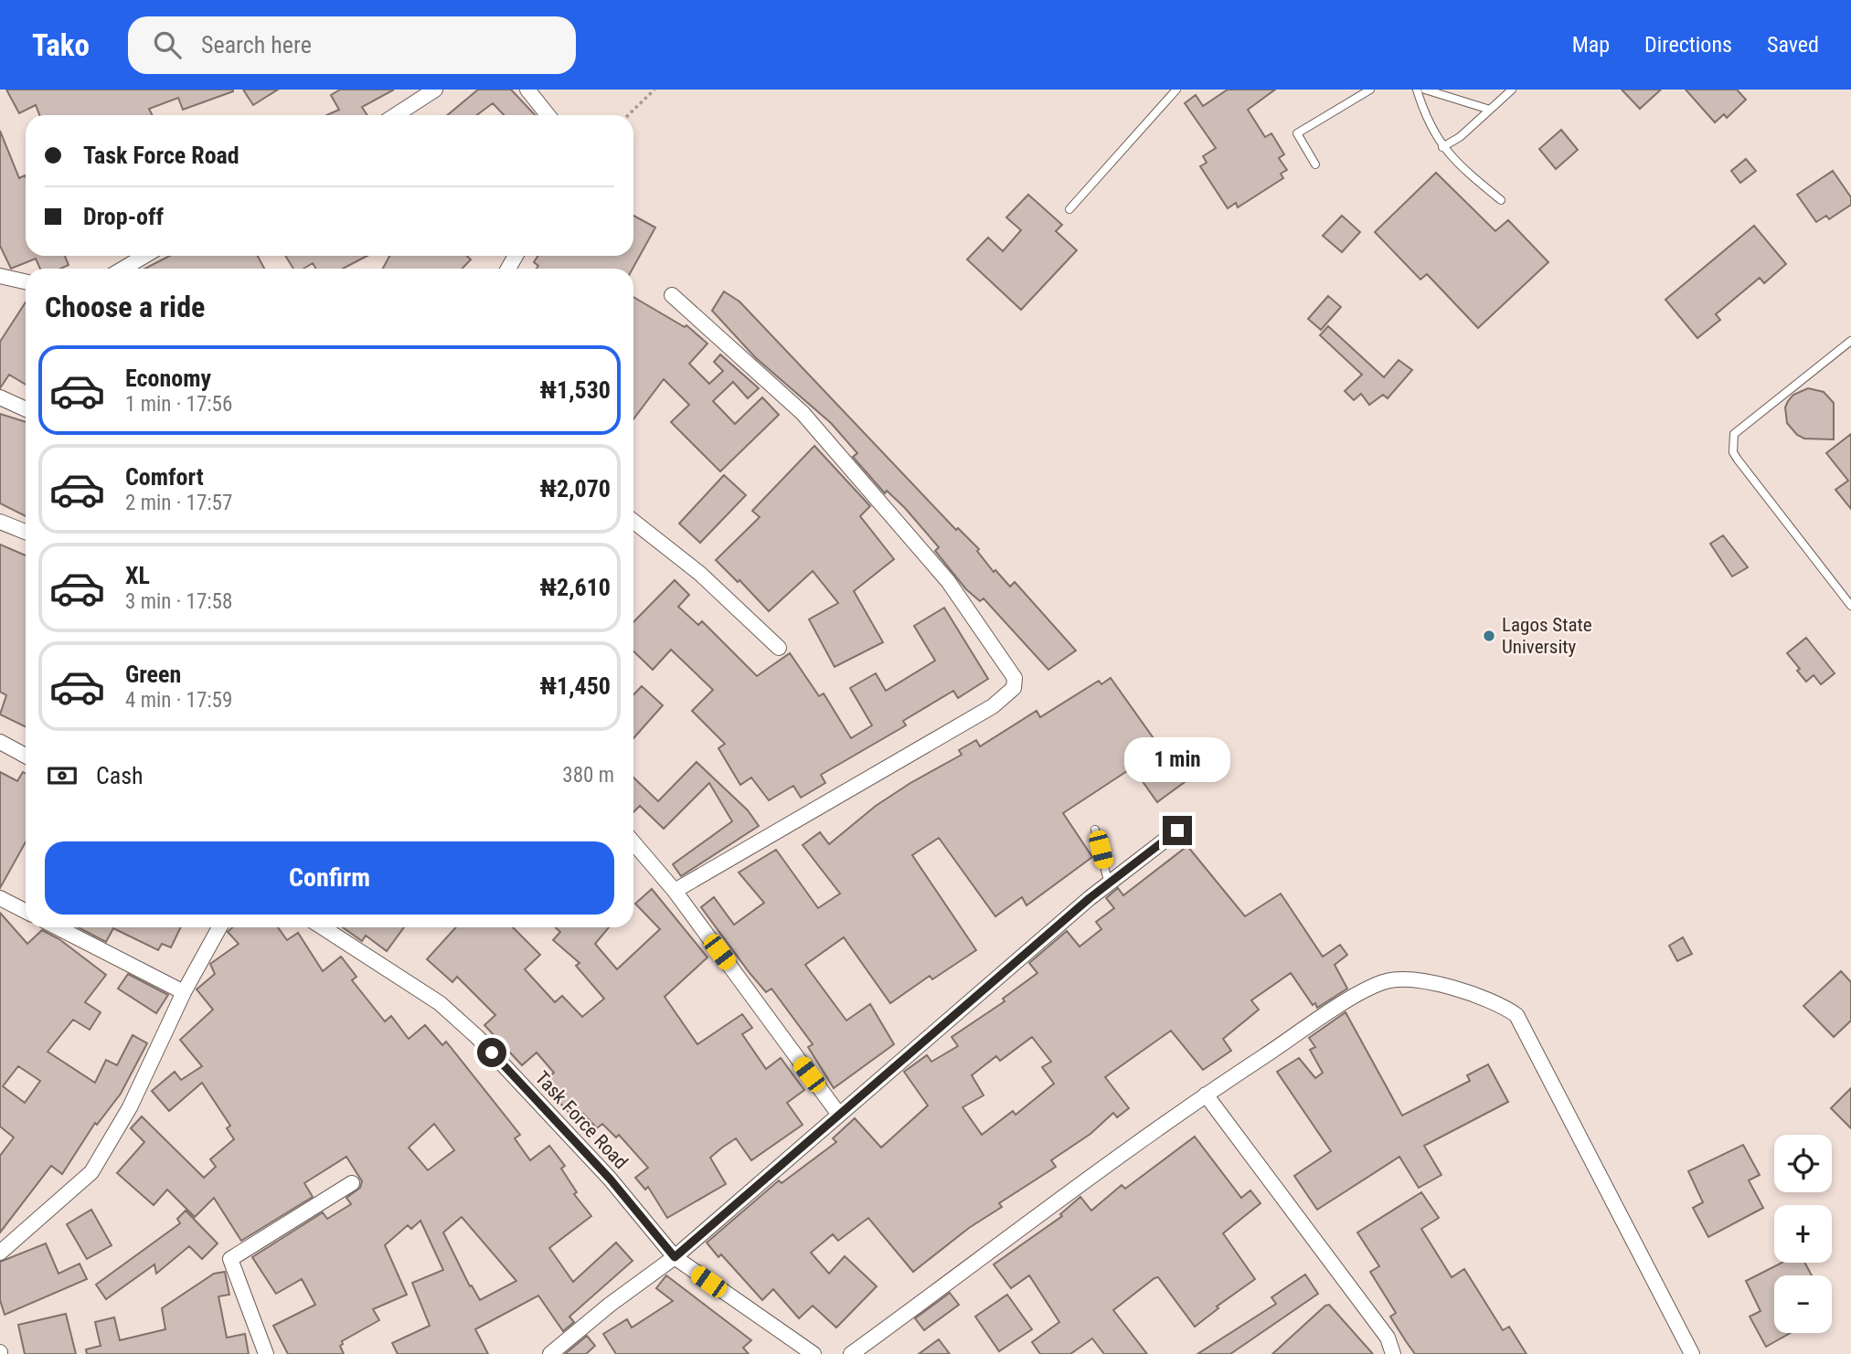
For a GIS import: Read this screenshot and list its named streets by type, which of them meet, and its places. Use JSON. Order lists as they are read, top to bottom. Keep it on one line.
{"streets":{"street":["Task Force Road"]},"places":["Lagos State University"],"page":{"header":"Tako","search":"Search here","nav":["Map","Directions","Saved"],"banner":["Task Force Road","Drop-off"],"heading":"Choose a ride","list":[{"name":"Economy","note":"1 min · 17:56","value":"₦1,530"},{"name":"Comfort","note":"2 min · 17:57","value":"₦2,070"},{"name":"XL","note":"3 min · 17:58","value":"₦2,610"},{"name":"Green","note":"4 min · 17:59","value":"₦1,450"}],"bubble":"1 min","pay":["Cash","380 m"],"buttons":"Confirm","map_buttons":["+","−"]}}
